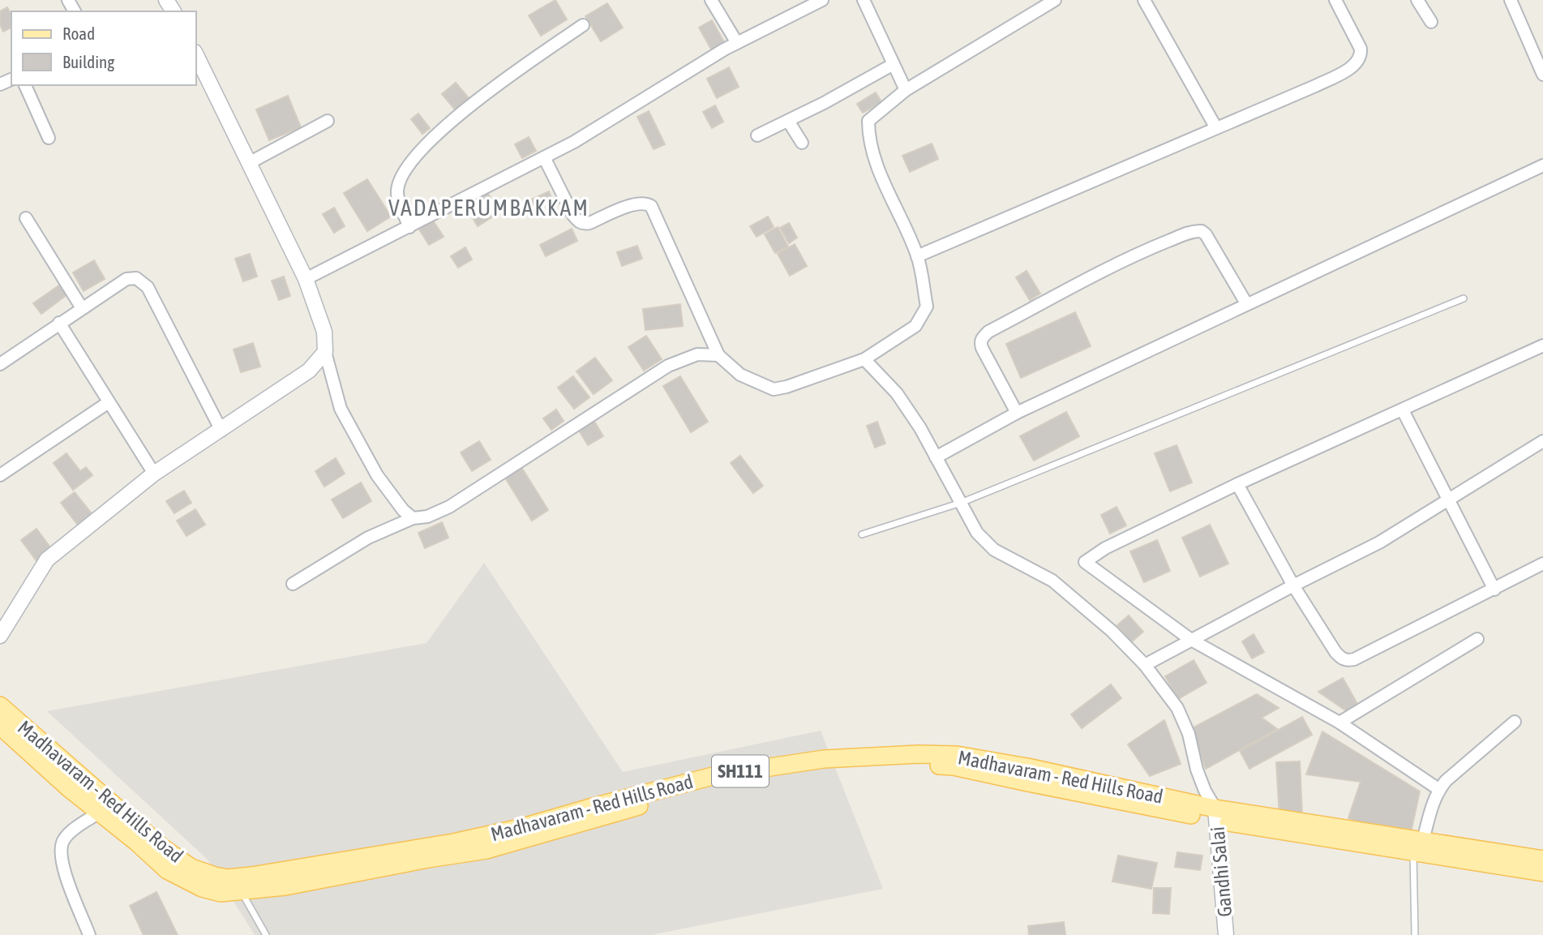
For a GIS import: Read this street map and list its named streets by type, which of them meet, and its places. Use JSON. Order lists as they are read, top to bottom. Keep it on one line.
{"streets":{"main road":["SH111","Madhavaram - Red Hills Road"],"street":["Gandhi Salai"]},"crossings":[["Madhavaram - Red Hills Road","Gandhi Salai"]],"districts":["VADAPERUMBAKKAM"],"legend":["Road","Building"]}
